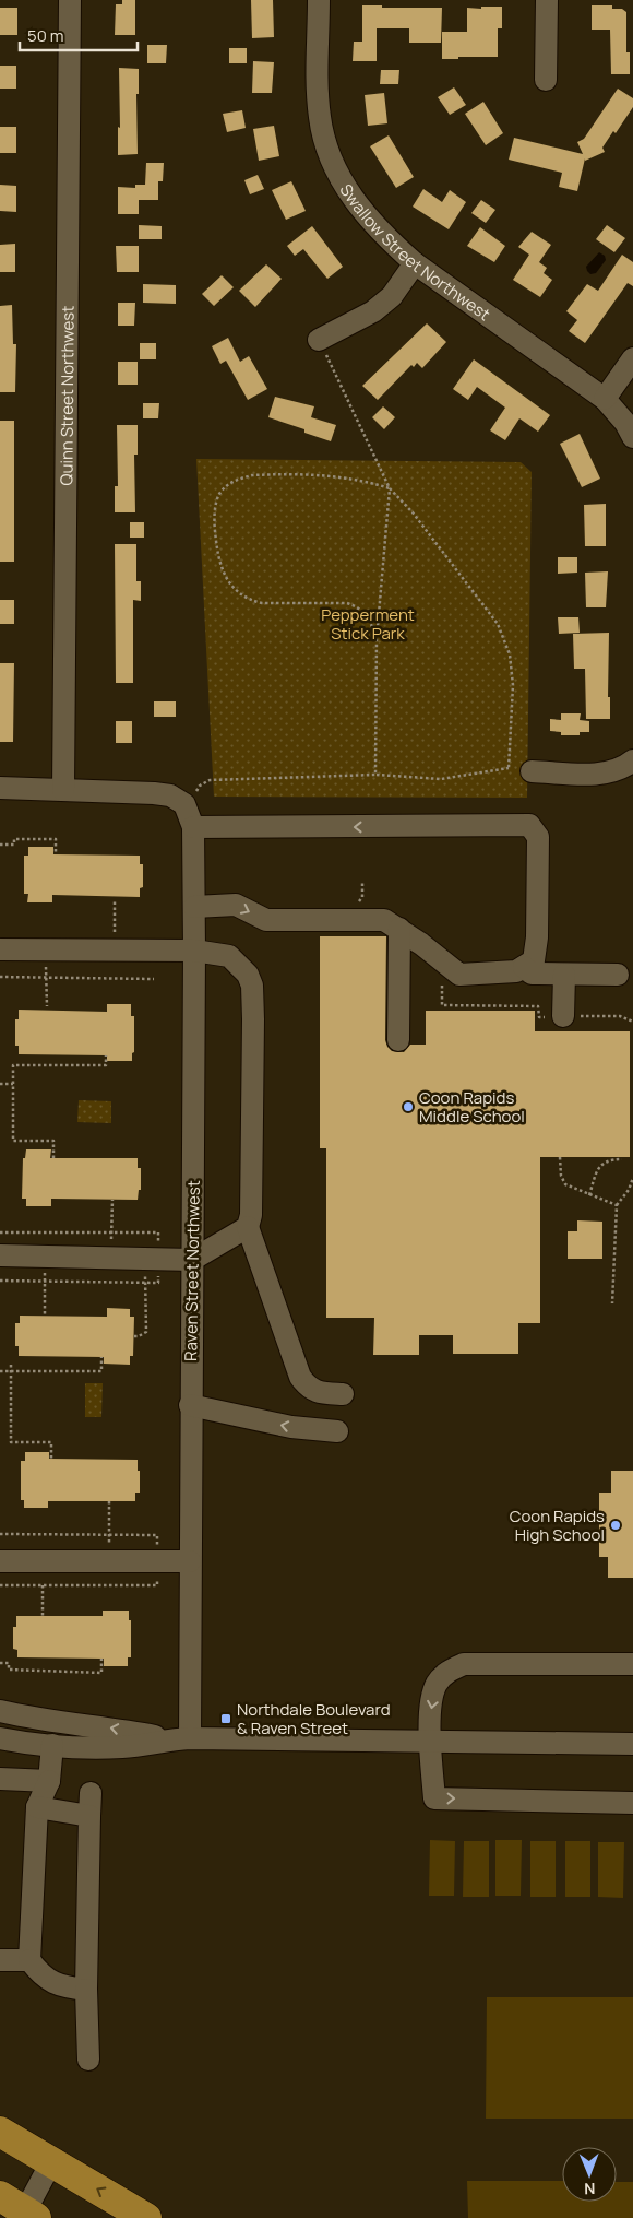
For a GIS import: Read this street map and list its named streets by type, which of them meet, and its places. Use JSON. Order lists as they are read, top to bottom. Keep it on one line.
{"streets":{"street":["Swallow Street Northwest","Quinn Street Northwest","Raven Street Northwest"]},"parks":["Pepperment Stick Park"],"places":{"other":["Coon Rapids Middle School","Coon Rapids High School"],"transit":["Northdale Boulevard & Raven Street"]},"scale_bar":"50 m","north":"bottom"}
